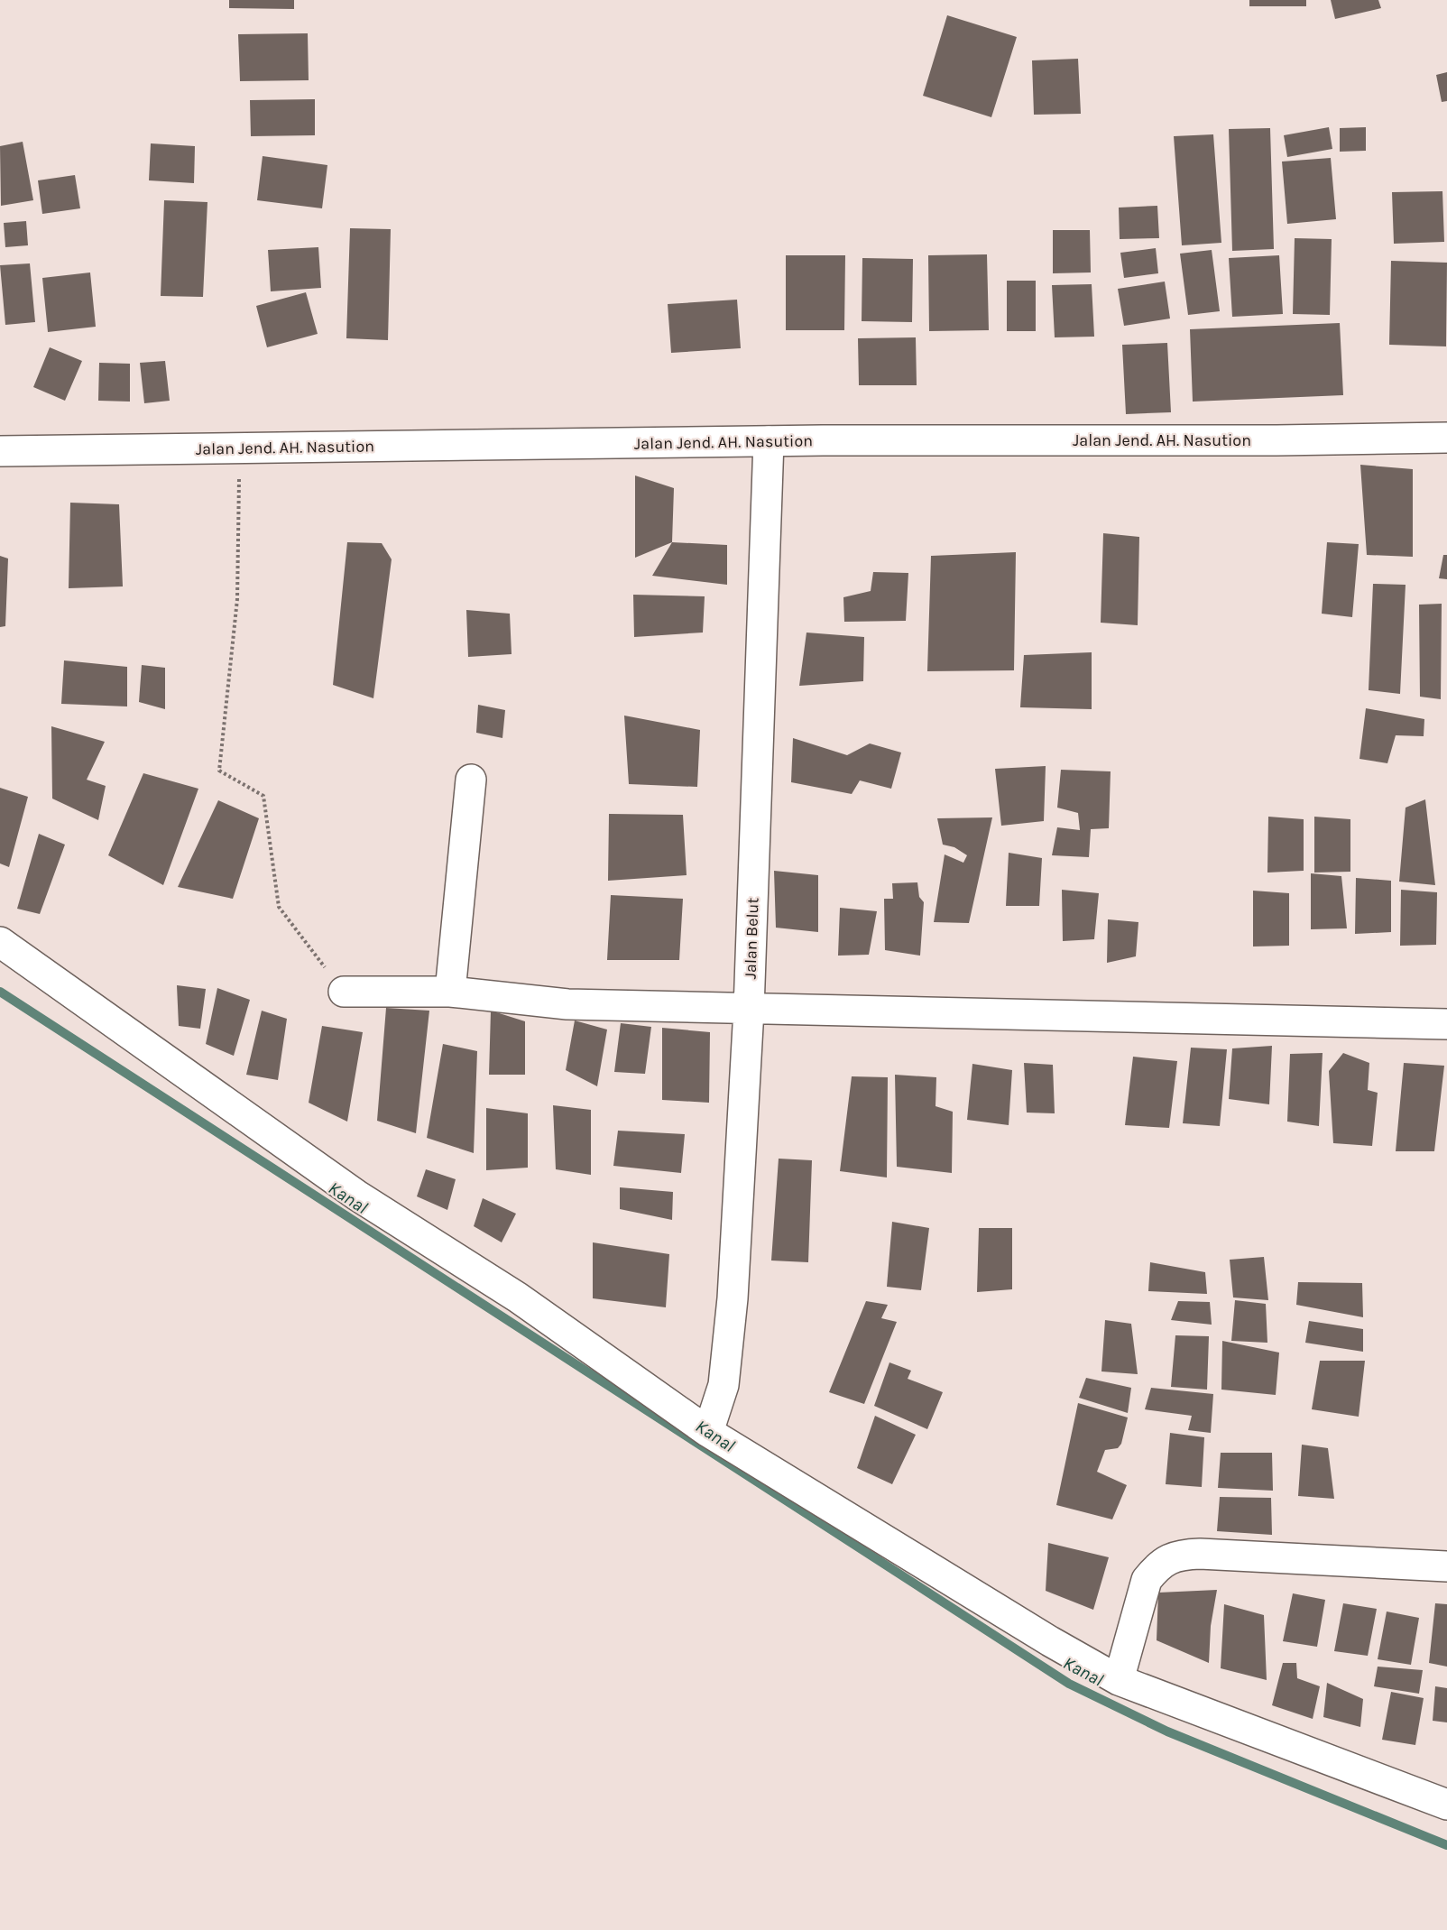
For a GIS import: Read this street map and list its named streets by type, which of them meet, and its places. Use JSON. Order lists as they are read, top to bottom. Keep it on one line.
{"streets":{"main road":["Jalan Jend. AH. Nasution","Jalan Belut"]},"crossings":[["Jalan Jend. AH. Nasution","Jalan Belut"]],"water":["Kanal"]}
